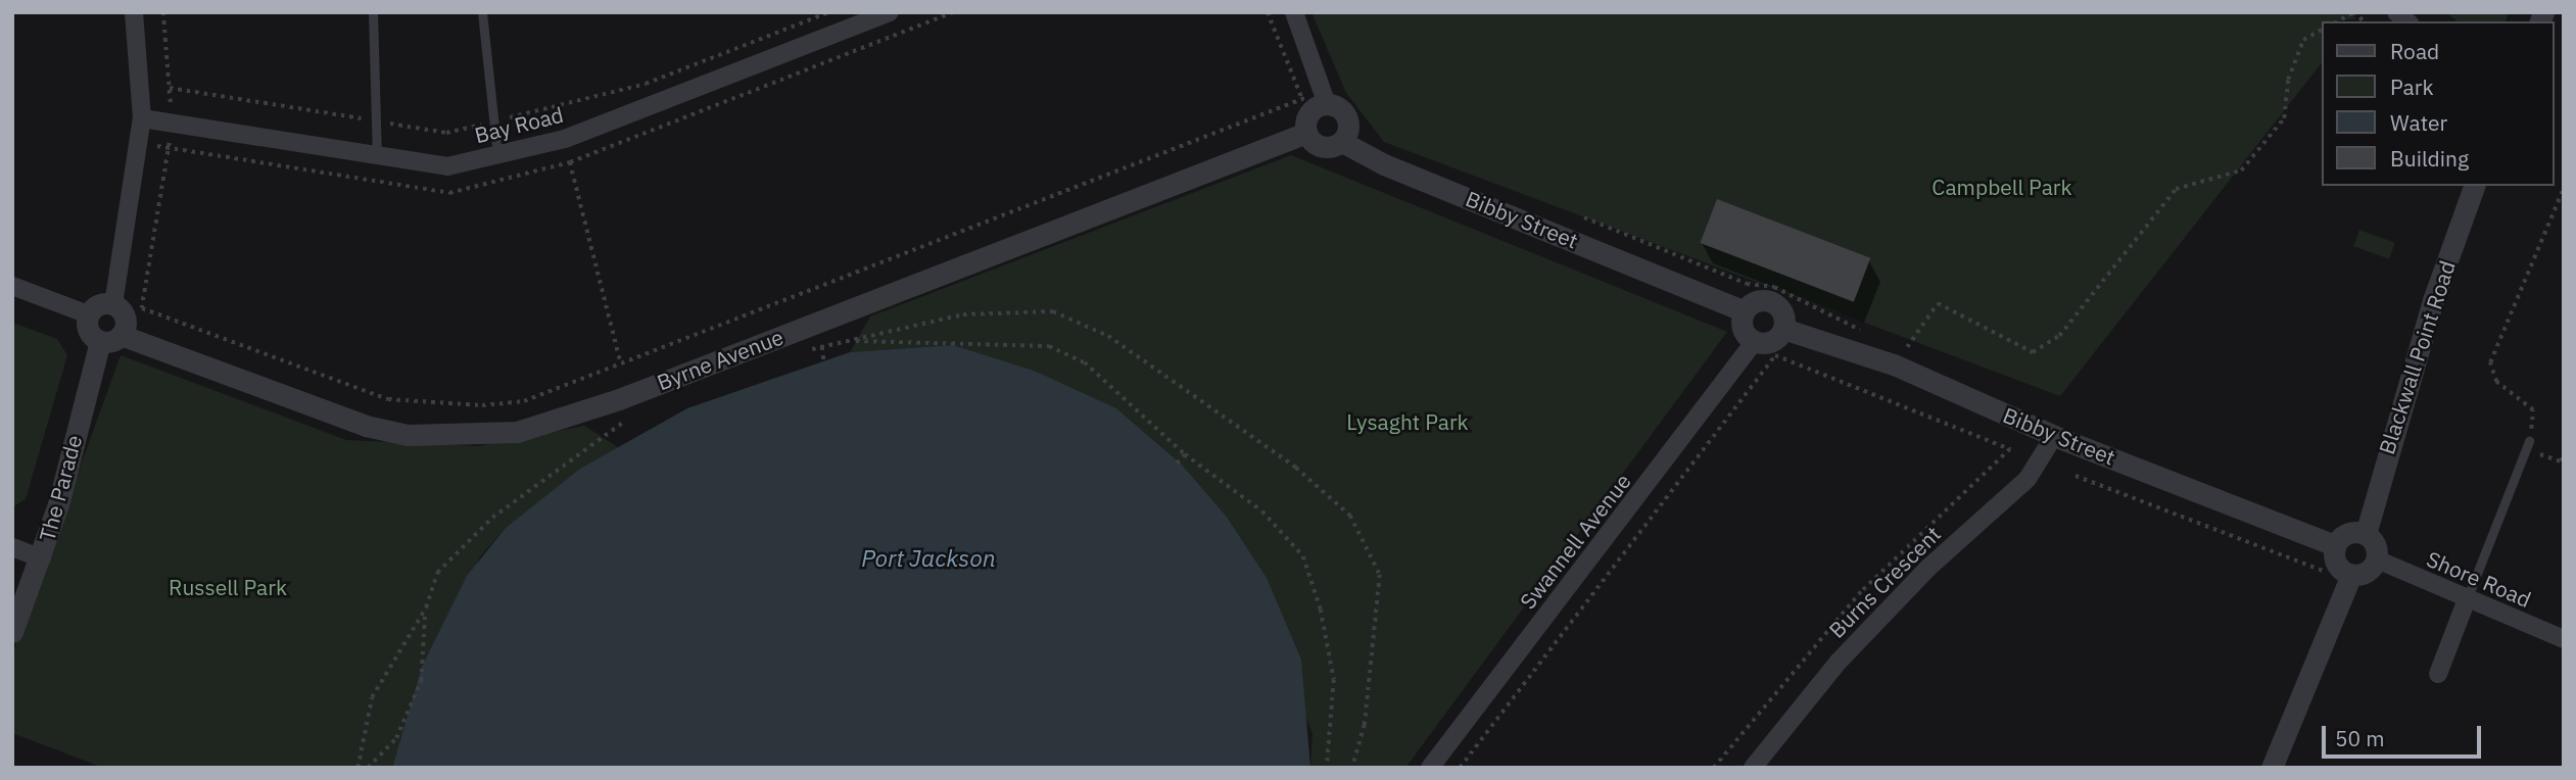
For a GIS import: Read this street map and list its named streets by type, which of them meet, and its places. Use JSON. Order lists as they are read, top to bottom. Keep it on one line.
{"streets":{"street":["Bay Road","Bibby Street","Blackwall Point Road","Byrne Avenue","The Parade","Swannell Avenue","Shore Road","Burns Crescent"]},"crossings":[["Bibby Street","Blackwall Point Road"],["Bibby Street","Byrne Avenue"],["Bibby Street","Swannell Avenue"],["Bibby Street","Shore Road"],["Bibby Street","Burns Crescent"],["Blackwall Point Road","Shore Road"],["Byrne Avenue","The Parade"]],"water":["Port Jackson"],"parks":["Campbell Park","Lysaght Park","Russell Park"],"legend":["Road","Park","Water","Building"],"scale_bar":"50 m"}
